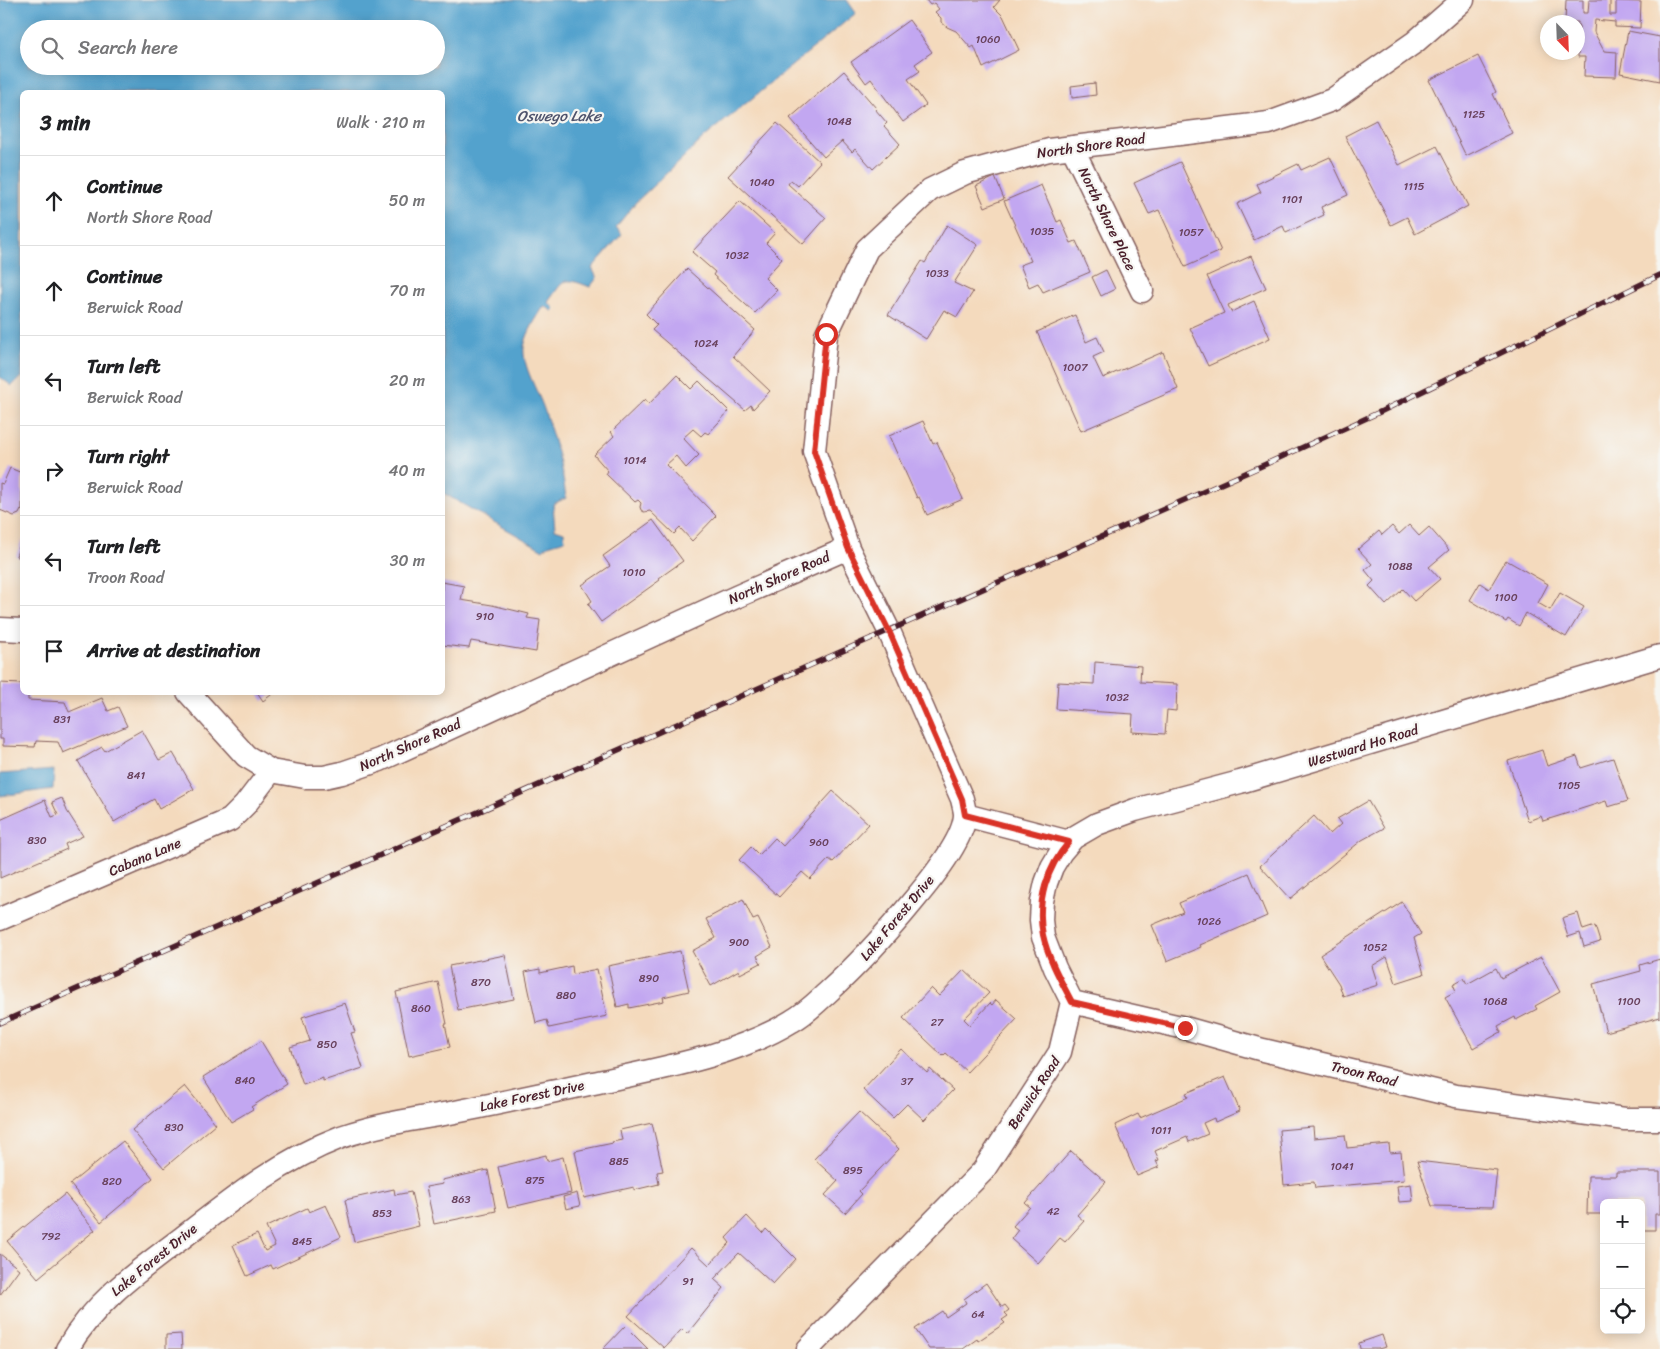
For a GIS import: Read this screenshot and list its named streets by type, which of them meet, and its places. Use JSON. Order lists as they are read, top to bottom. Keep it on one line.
{"streets":{"street":["North Shore Road","North Shore Place","Westward Ho Road","Cabana Lane","Lake Forest Drive","Troon Road","Berwick Road"]},"crossings":[["North Shore Road","North Shore Place"],["North Shore Road","Cabana Lane"],["Troon Road","Berwick Road"]],"water":["Oswego Lake"],"house_numbers":["1060","1125","1048","1040","1115","1101","1035","1057","1032","1033","1024","1007","1014","1088","1010","1100","910","1032","831","841","1105","830","960","1026","900","1052","890","870","880","1068","1100","860","27","850","840","37","830","1011","885","1041","895","875","820","863","42","853","792","845","91","64"],"north":"bottom right","page":{"search":"Search here","heading":["3 min","Walk · 210 m"],"list":[["Continue","North Shore Road","50 m"],["Continue","Berwick Road","70 m"],["Turn left","Berwick Road","20 m"],["Turn right","Berwick Road","40 m"],["Turn left","Troon Road","30 m"],"Arrive at destination"],"map_buttons":["+","−"]}}
